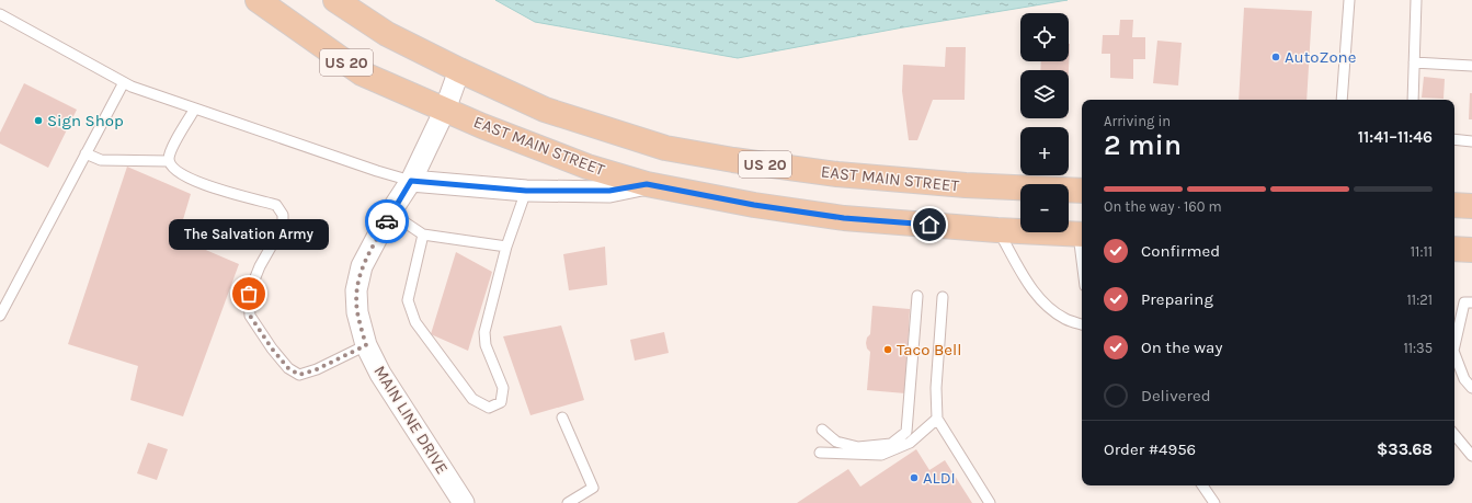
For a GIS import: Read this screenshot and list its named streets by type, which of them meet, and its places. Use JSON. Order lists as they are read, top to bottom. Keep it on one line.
{"streets":{"main road":["US 20","EAST MAIN STREET"],"street":["MAIN LINE DRIVE"]},"crossings":[["EAST MAIN STREET","MAIN LINE DRIVE"]],"places":["AutoZone","Sign Shop","The Salvation Army","Taco Bell","ALDI"],"page":{"map_buttons":["+","−"],"heading":["2 min","Arriving in","11:41–11:46"],"panel":["Order #4956","$33.68"],"bar":"On the way · 160 m","bubble":"The Salvation Army","list":[["Confirmed","11:11"],["Preparing","11:21"],["On the way","11:35"],"Delivered"]}}
